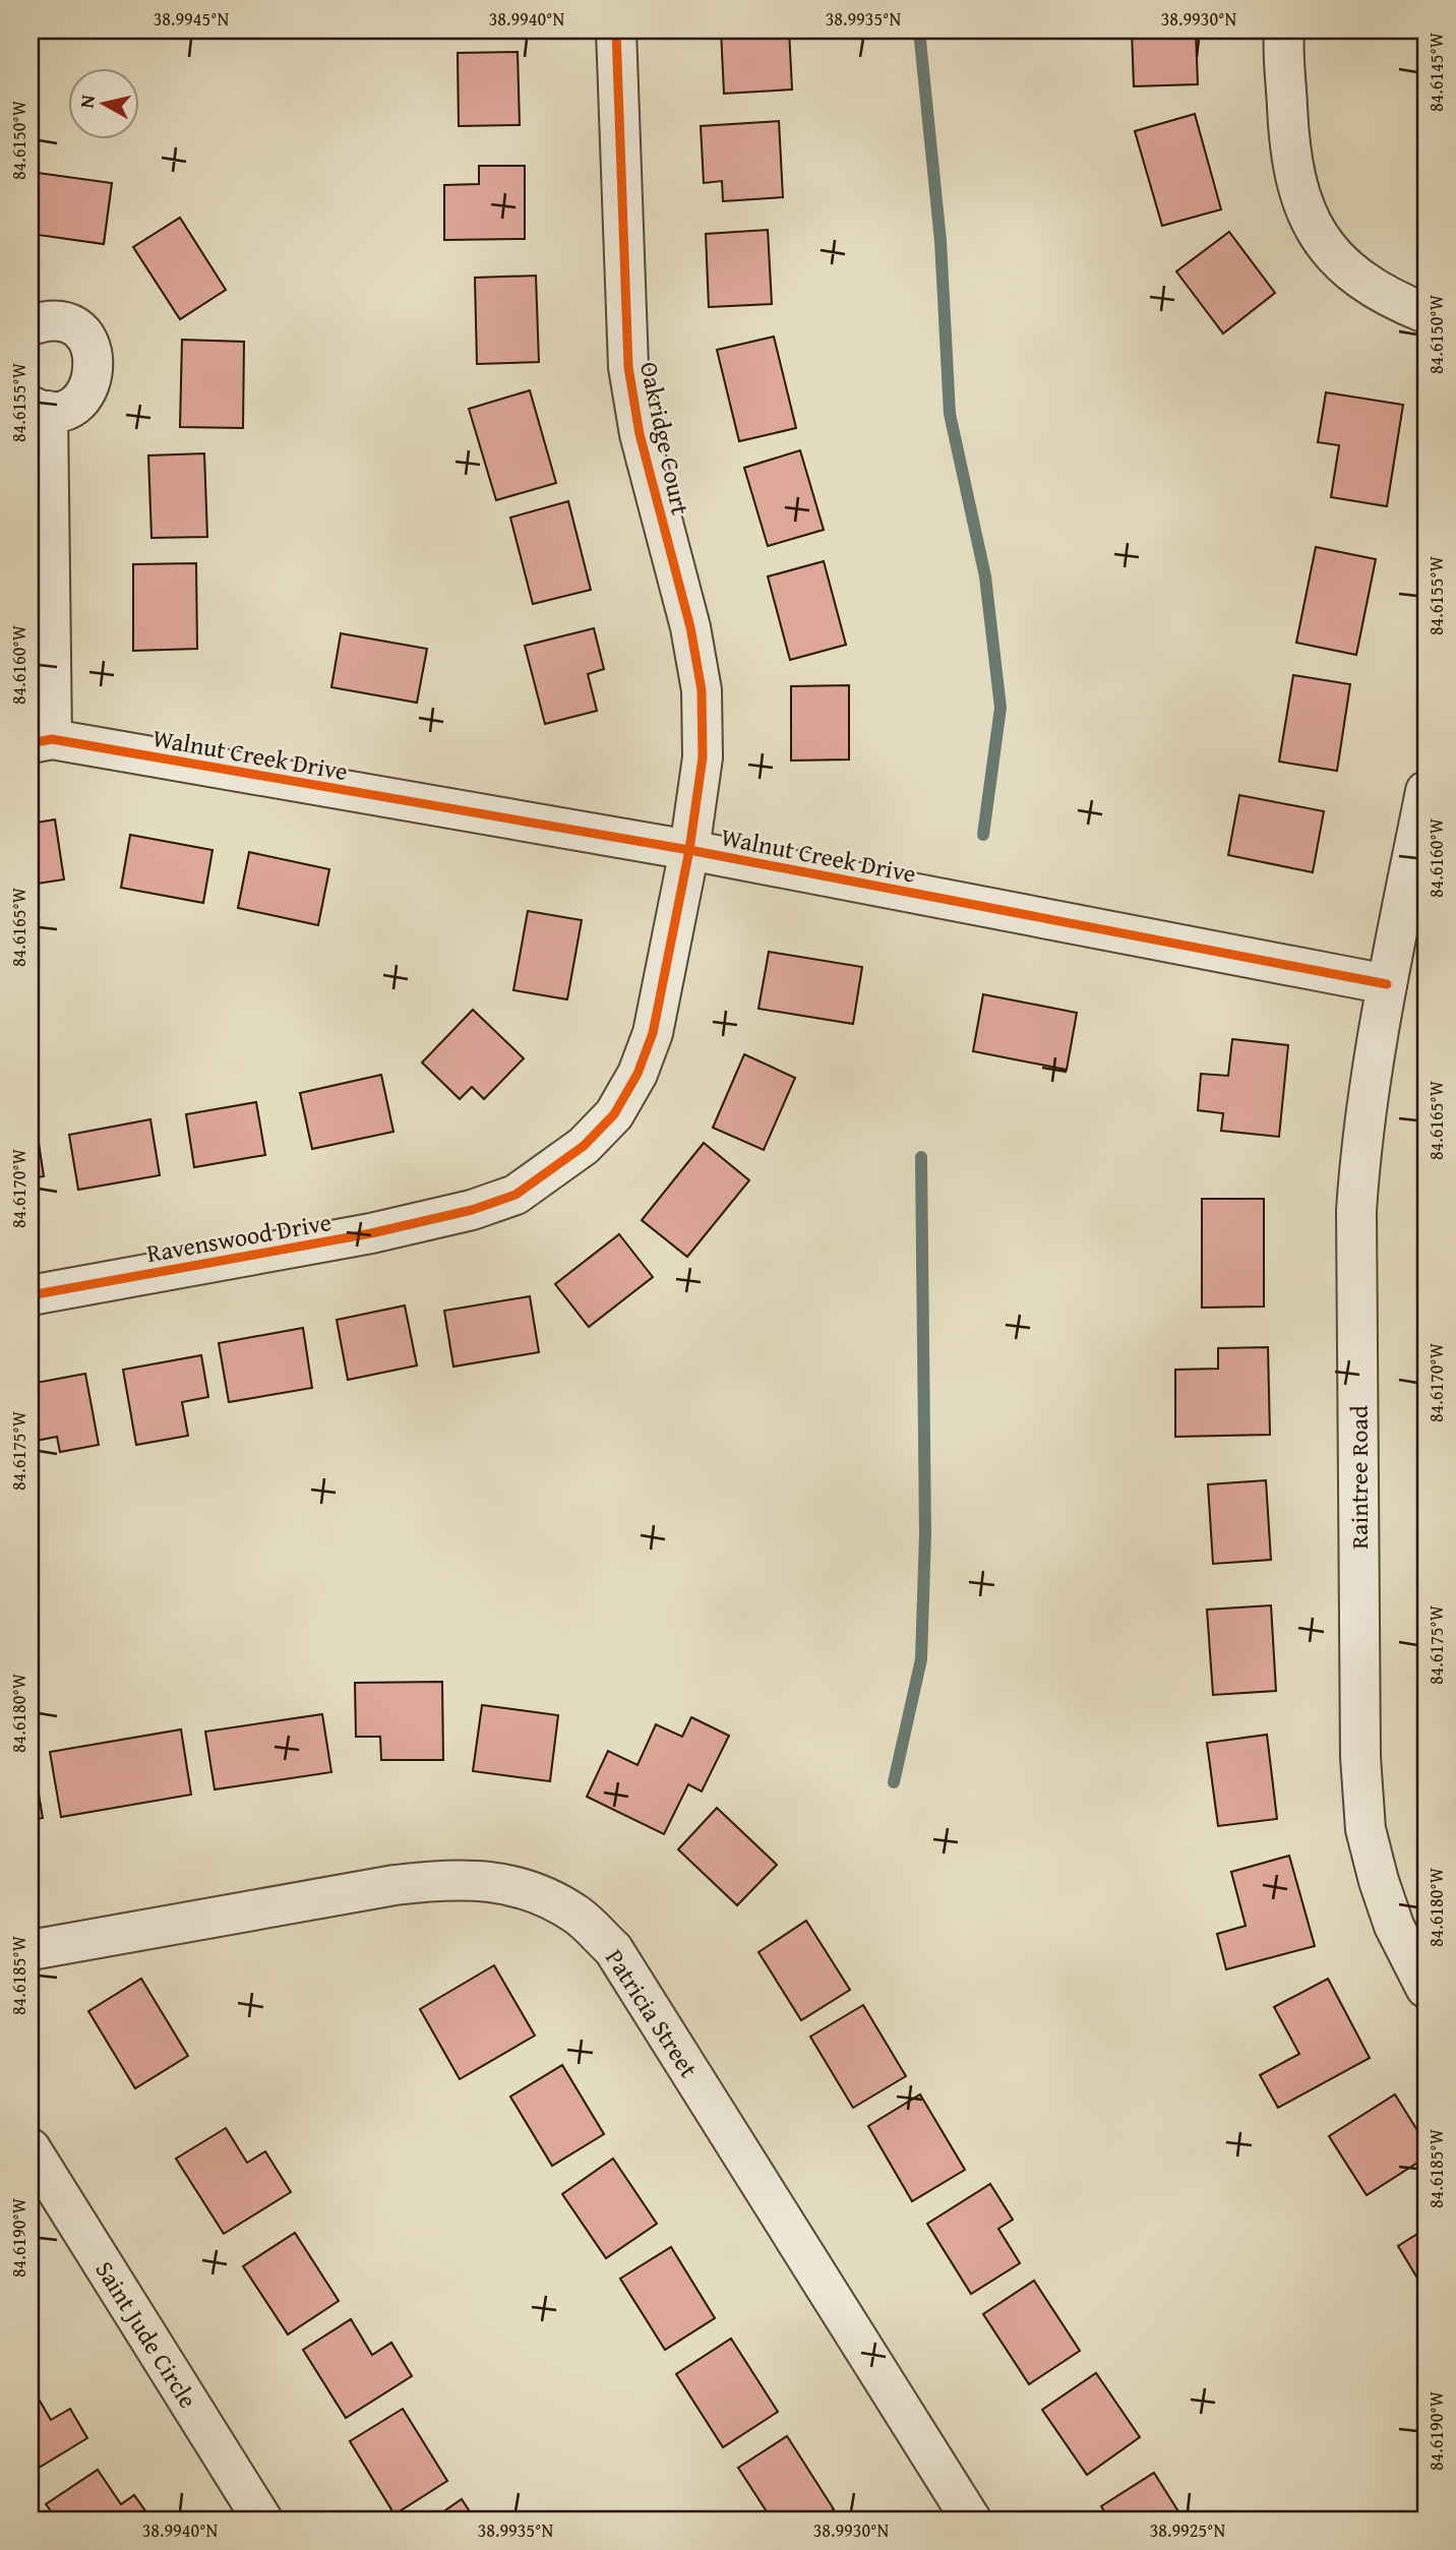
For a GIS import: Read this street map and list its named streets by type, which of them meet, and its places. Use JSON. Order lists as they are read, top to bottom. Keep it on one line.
{"streets":{"street":["Oakridge Court","Walnut Creek Drive","Ravenswood Drive","Raintree Road","Patricia Street","Saint Jude Circle"]},"crossings":[["Oakridge Court","Walnut Creek Drive"],["Oakridge Court","Ravenswood Drive"],["Walnut Creek Drive","Ravenswood Drive"],["Walnut Creek Drive","Raintree Road"]],"north":"left","coordinates":["38.9945°N","38.9940°N","38.9935°N","38.9930°N","84.6145°W","84.6150°W","84.6155°W","84.6160°W","84.6165°W","84.6170°W","84.6175°W","84.6180°W","84.6185°W","84.6190°W","38.9925°N"]}
